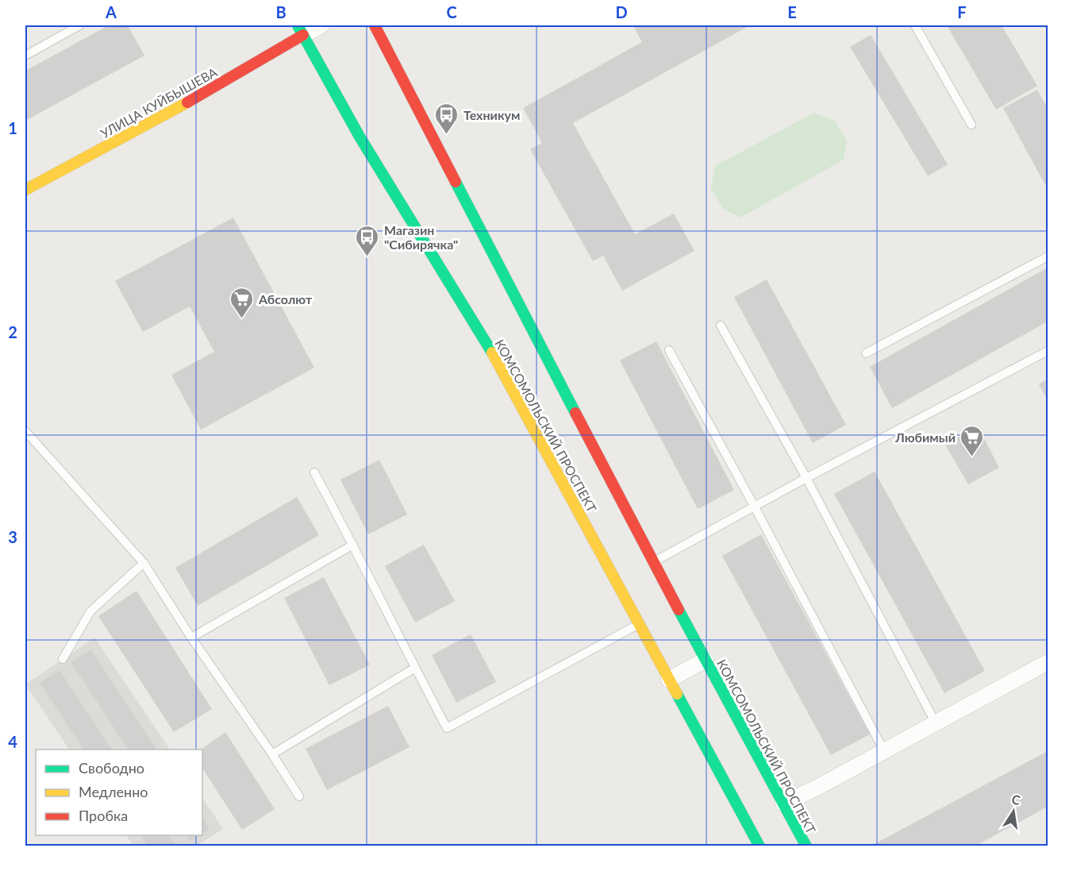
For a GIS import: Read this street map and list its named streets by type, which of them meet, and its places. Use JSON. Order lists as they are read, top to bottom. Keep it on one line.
{"streets":{"main road":["УЛИЦА КУЙБЫШЕВА","КОМСОМОЛЬСКИЙ ПРОСПЕКТ"]},"crossings":[["УЛИЦА КУЙБЫШЕВА","КОМСОМОЛЬСКИЙ ПРОСПЕКТ"]],"places":{"bus stop":["Техникум","Магазин \"Сибирячка\""],"supermarket":["Абсолют","Любимый"]},"legend":["Свободно","Медленно","Пробка"],"north":"top","grid":{"columns":["A","B","C","D","E","F"],"rows":["1","2","3","4"]}}
